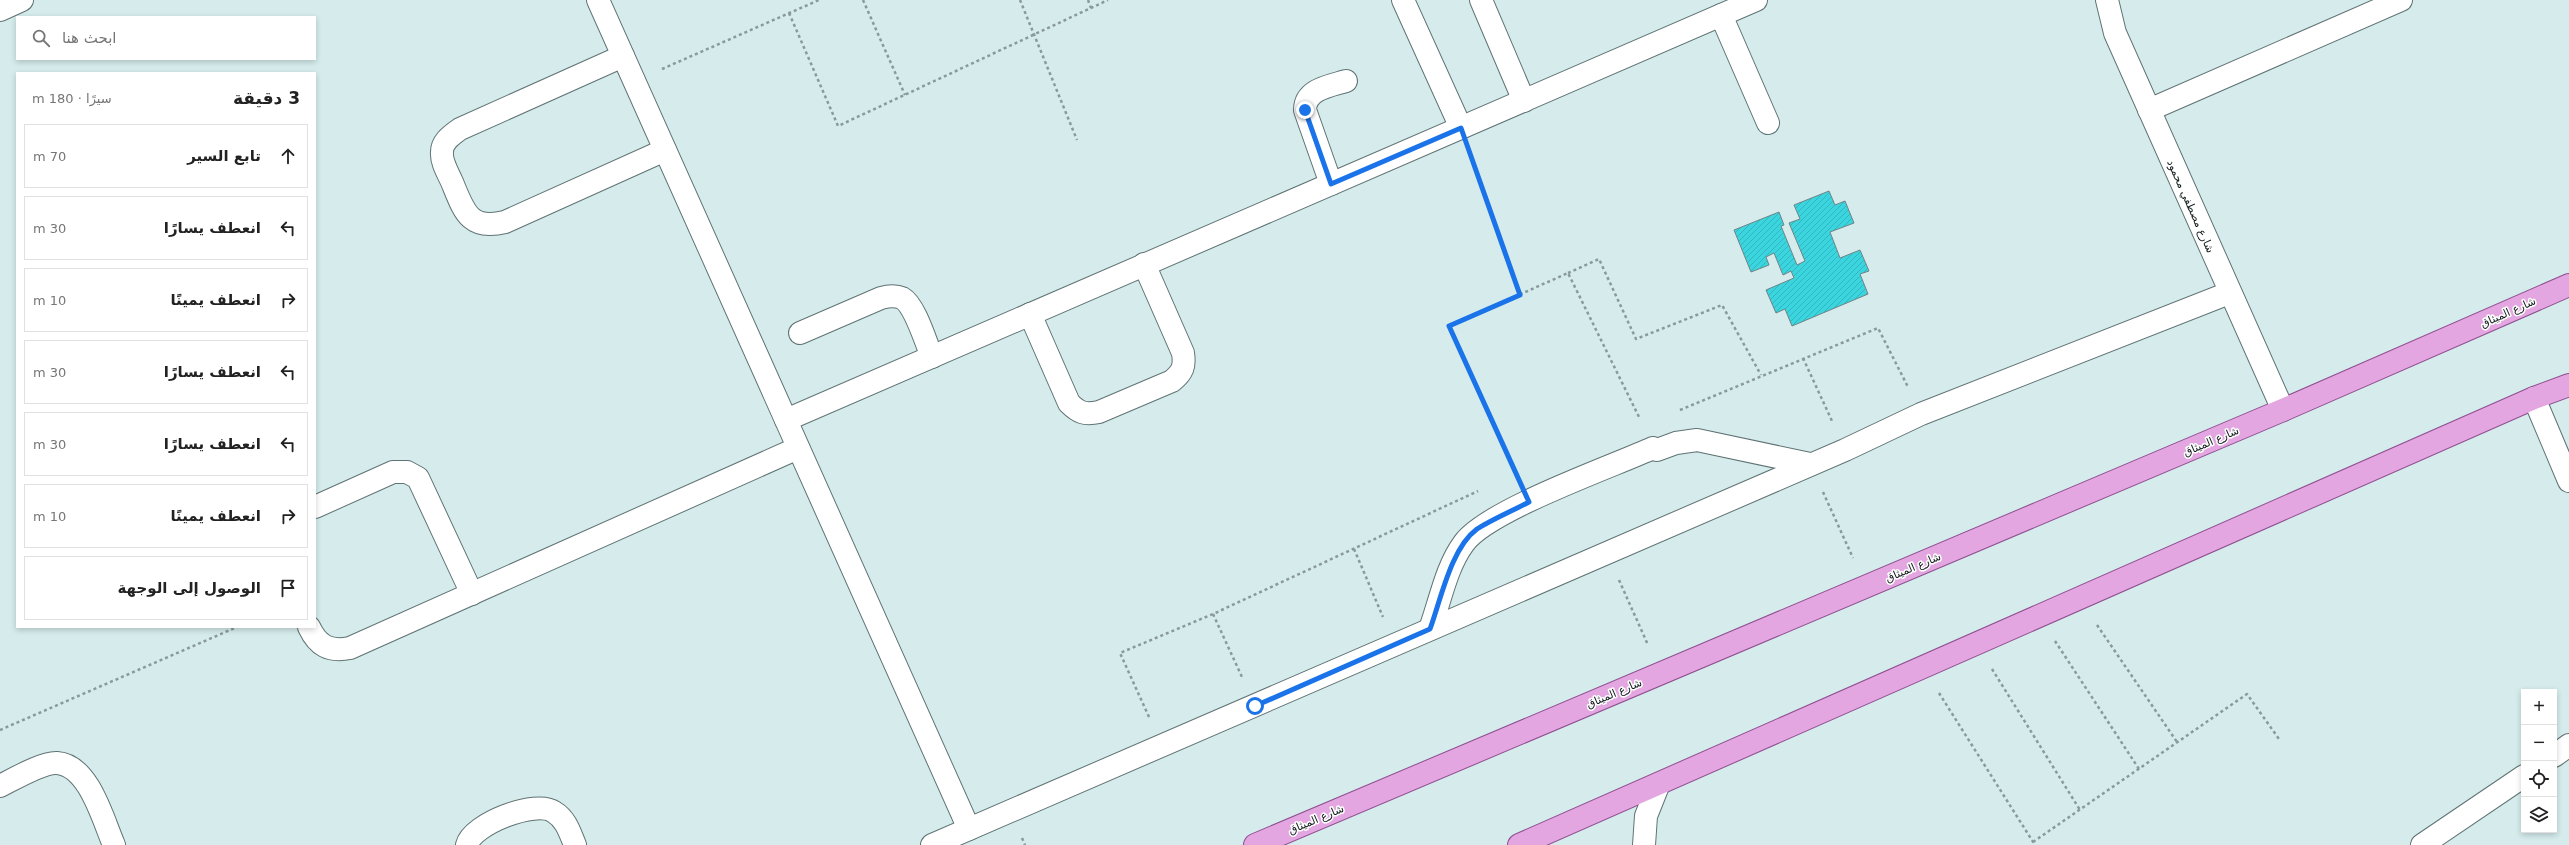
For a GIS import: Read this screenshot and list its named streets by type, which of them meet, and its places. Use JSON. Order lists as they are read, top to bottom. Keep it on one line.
{"streets":{"main road":["شارع الميثاق"],"street":["شارع مصطفي محمود"]},"crossings":[["شارع مصطفي محمود","شارع الميثاق"]],"page":{"search":"ابحث هنا","heading":["3 دقيقة","سيرًا · 180 m"],"list":[["تابع السير","70 m"],["انعطف يسارًا","30 m"],["انعطف يمينًا","10 m"],["انعطف يسارًا","30 m"],["انعطف يسارًا","30 m"],["انعطف يمينًا","10 m"],"الوصول إلى الوجهة"],"map_buttons":["+","−"]}}
